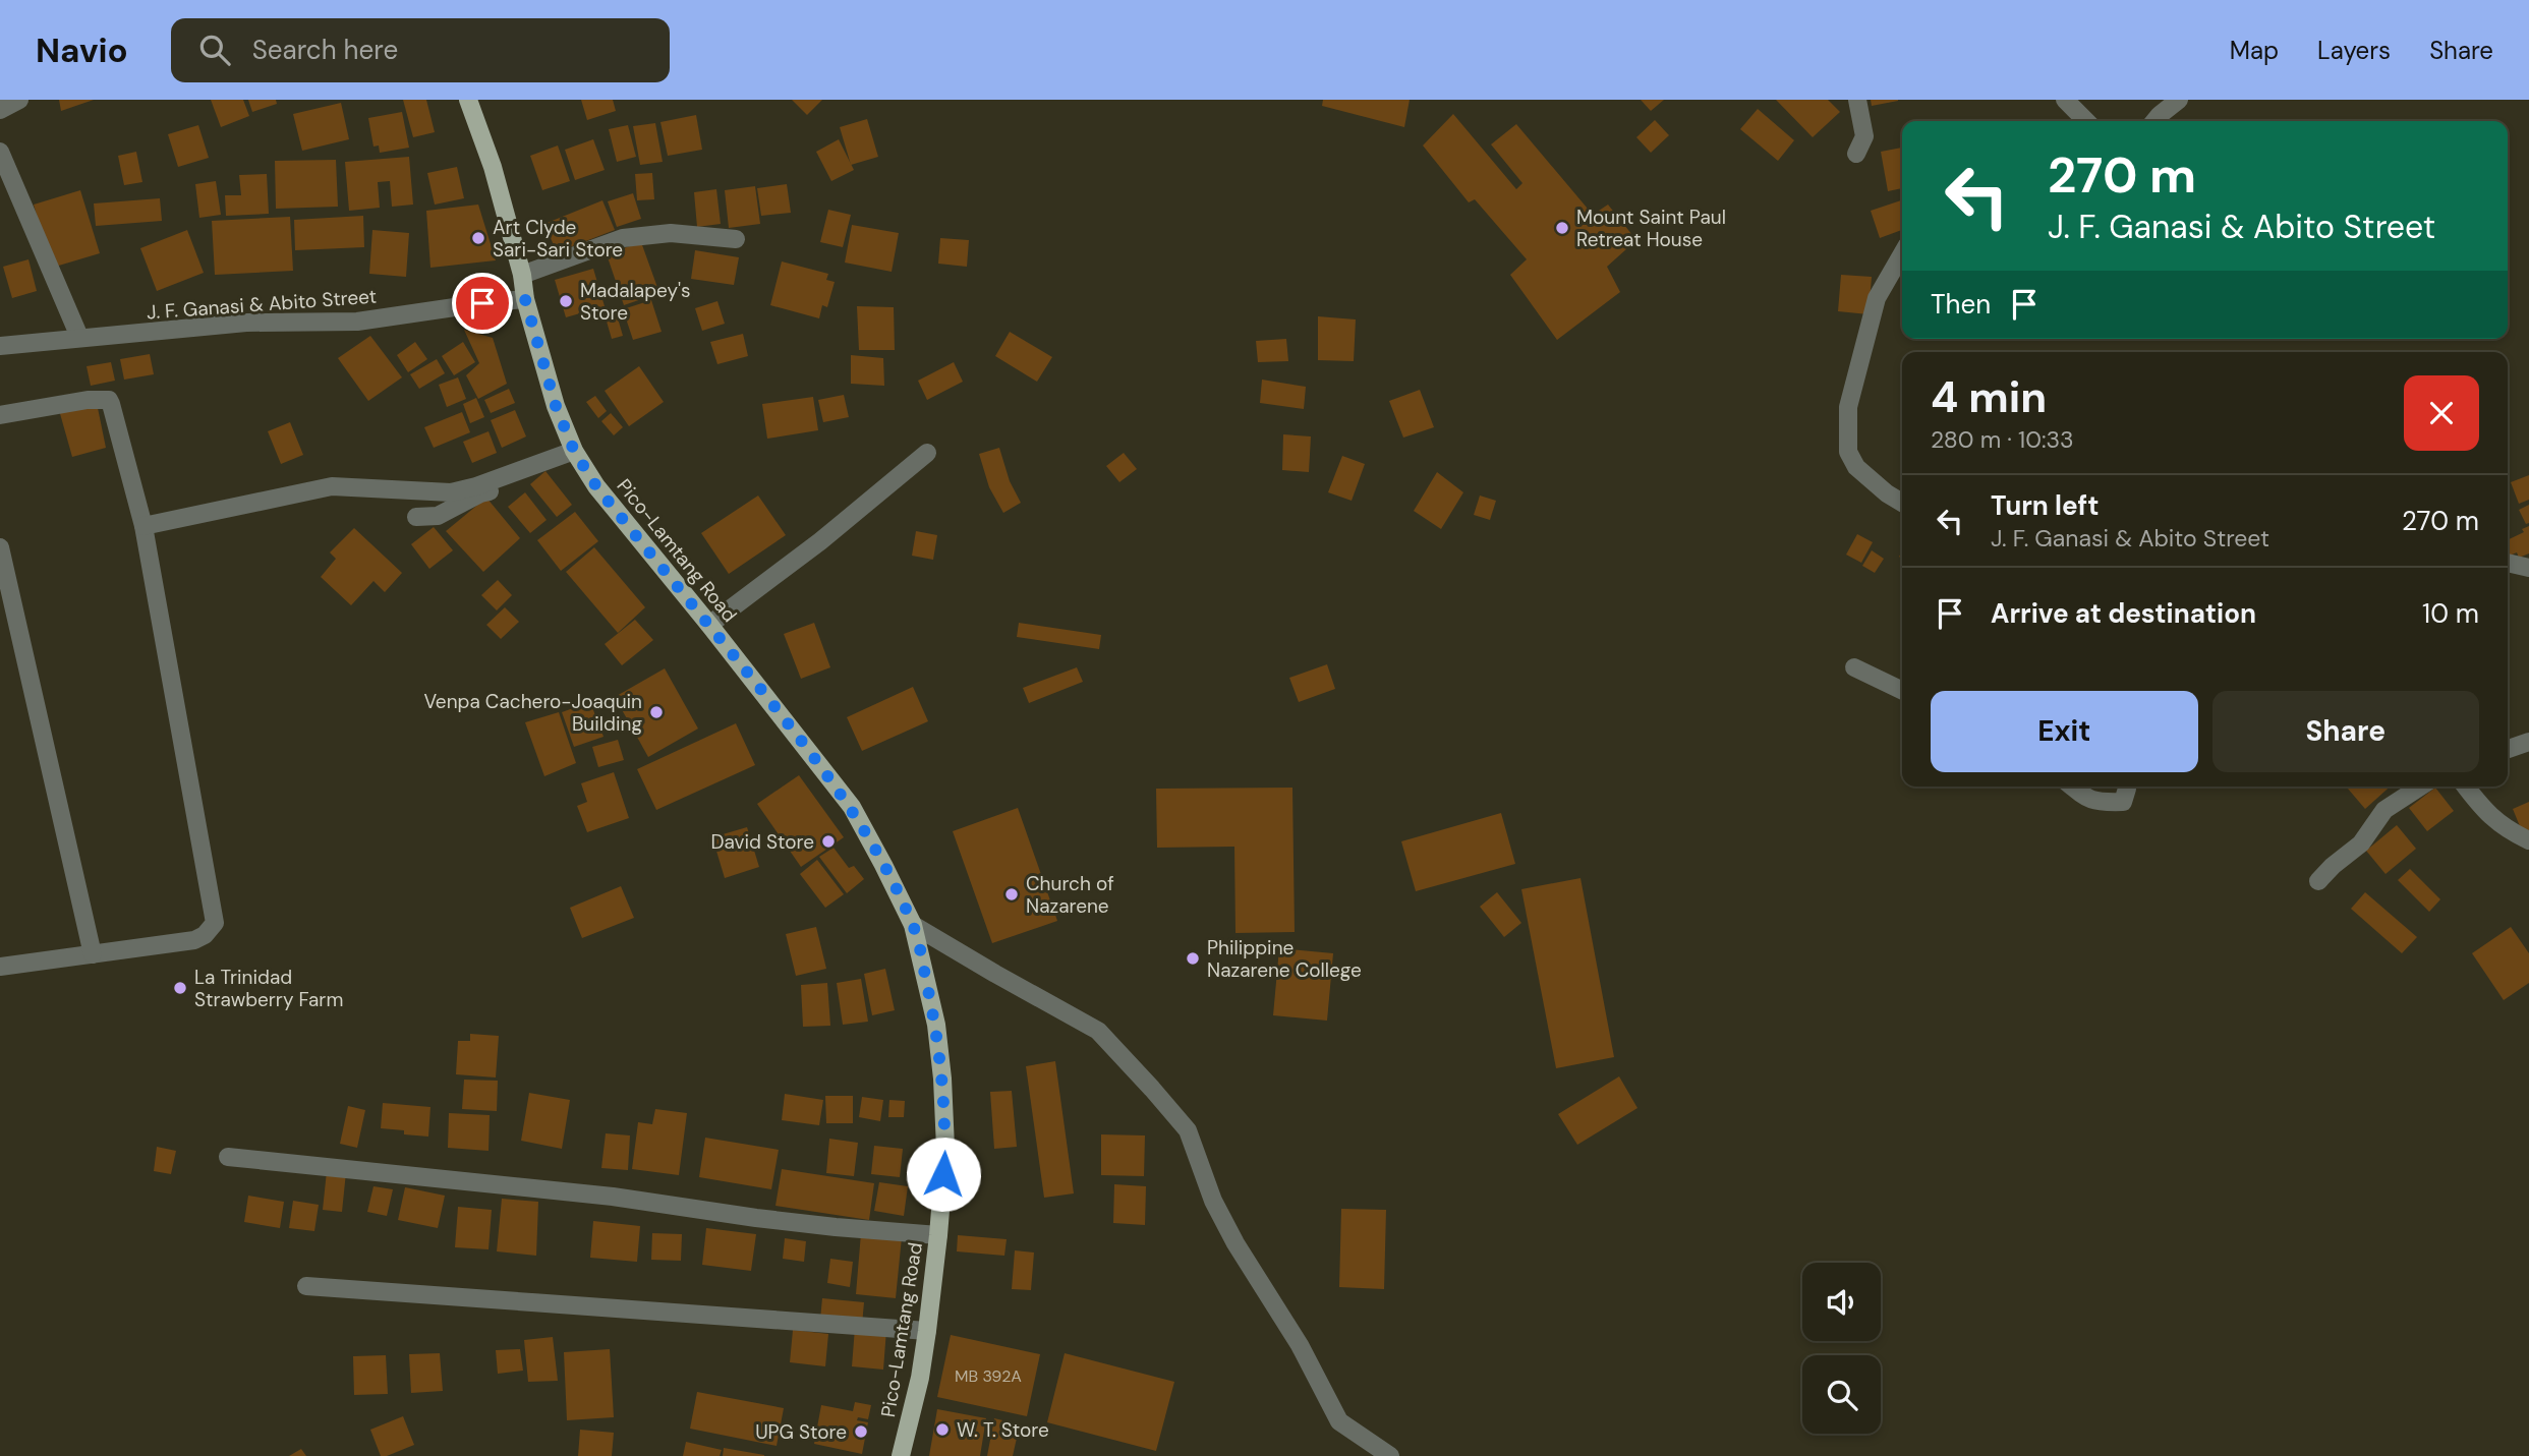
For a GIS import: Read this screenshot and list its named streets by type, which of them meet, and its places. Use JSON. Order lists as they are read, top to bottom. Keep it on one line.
{"streets":{"main road":["Pico-Lamtang Road"],"street":["J. F. Ganasi & Abito Street"]},"crossings":[["J. F. Ganasi & Abito Street","Pico-Lamtang Road"]],"places":["Mount Saint Paul Retreat House","Art Clyde Sari-Sari Store","Madalapey's Store","Venpa Cachero-Joaquin Building","David Store","Church of Nazarene","Philippine Nazarene College","La Trinidad Strawberry Farm","W. T. Store","UPG Store"],"house_numbers":["MB 392A"],"page":{"header":"Navio","search":"Search here","nav":["Map","Layers","Share"],"turn":["270 m","J. F. Ganasi & Abito Street"],"then":"Then","heading":["4 min","280 m · 10:33"],"list":[{"name":"Turn left","note":"J. F. Ganasi & Abito Street","value":"270 m"},{"name":"Arrive at destination","value":"10 m"}],"buttons":["Exit","Share"]}}
